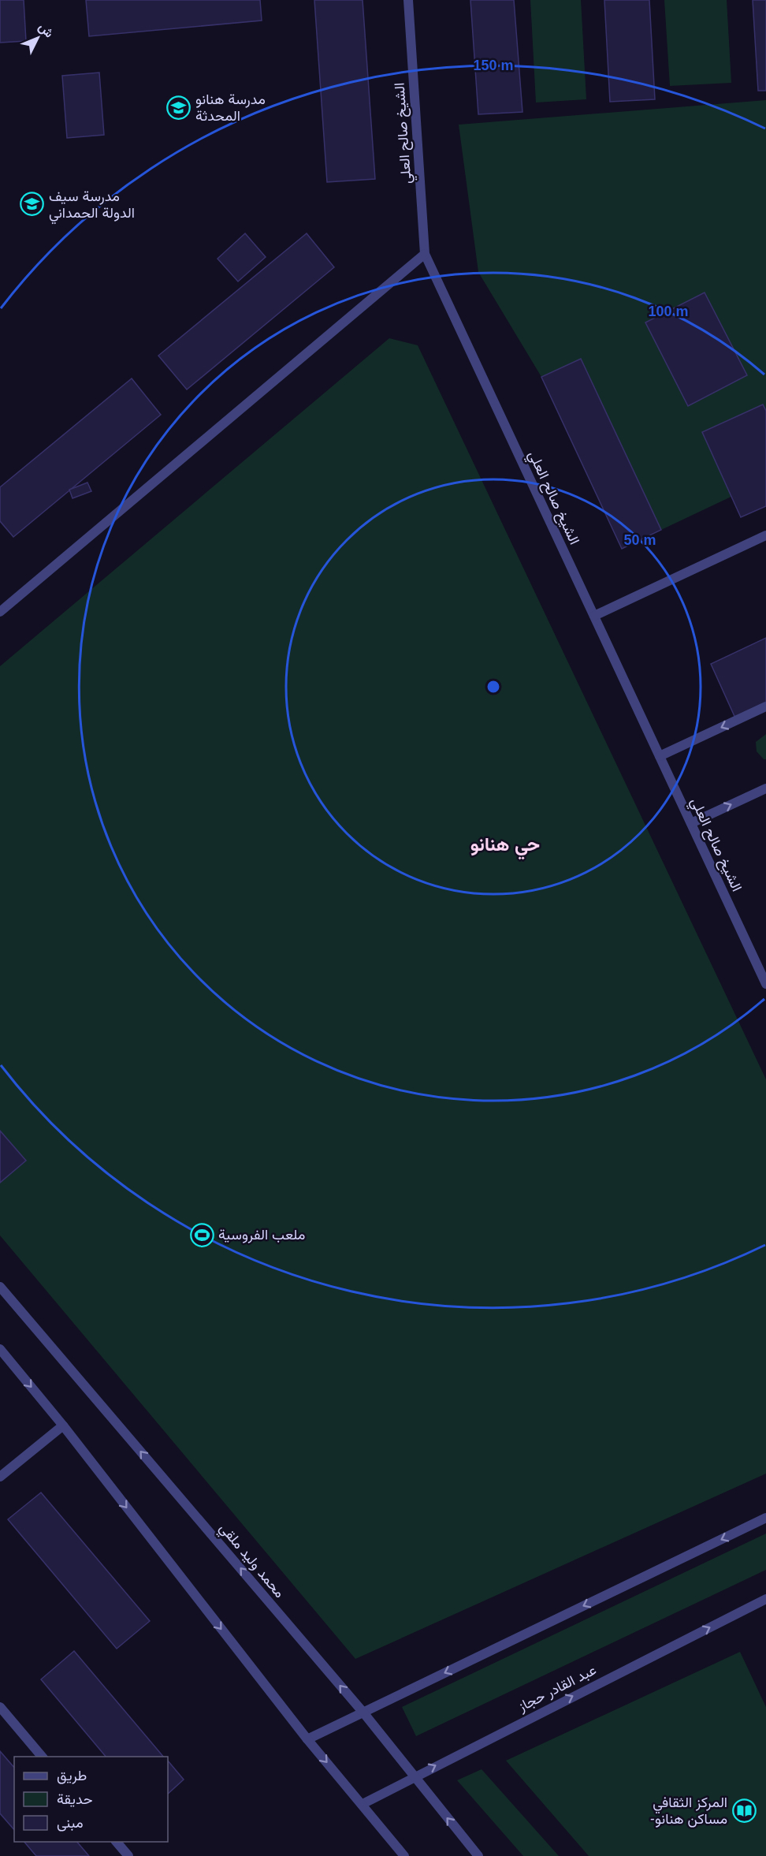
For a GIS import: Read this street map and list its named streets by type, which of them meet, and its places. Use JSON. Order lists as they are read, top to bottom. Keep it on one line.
{"streets":{"street":["الشيخ صالح العلي","محمد وليد ملقي","عبد القادر حجاز"]},"crossings":[["محمد وليد ملقي","عبد القادر حجاز"]],"districts":["حي هنانو"],"places":{"school or university":["مدرسة هنانو المحدثة","مدرسة سيف الدولة الحمداني"],"sports":["ملعب الفروسية"],"library":["المركز الثقافي -مساكن هنانو"]},"legend":["طريق","حديقة","مبنى"],"north":"top right","rings":["150 m","100 m","50 m"]}
